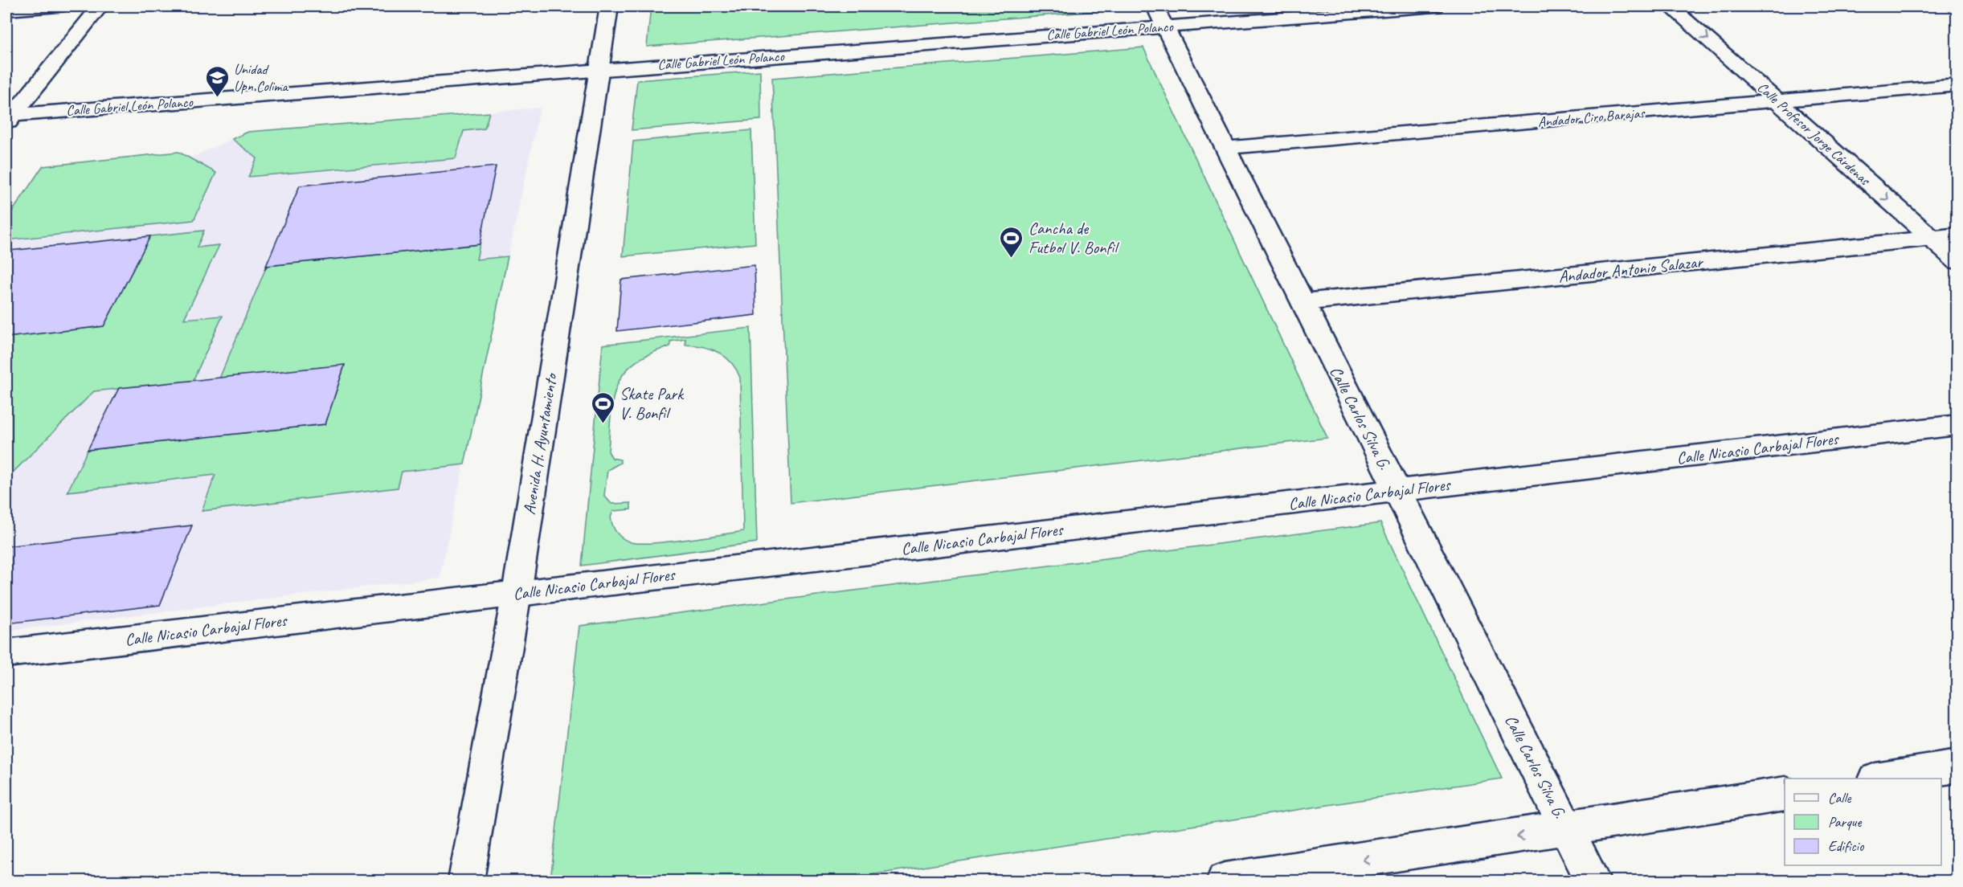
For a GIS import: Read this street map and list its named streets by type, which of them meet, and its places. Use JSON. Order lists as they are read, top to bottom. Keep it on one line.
{"streets":{"street":["Calle Gabriel León Polanco","Andador Ciro Barajas","Calle Profesor Jorge Cárdenas","Andador Antonio Salazar","Calle Carlos Silva G.","Avenida H. Ayuntamiento","Calle Nicasio Carbajal Flores"]},"crossings":[["Calle Gabriel León Polanco","Calle Carlos Silva G."],["Calle Gabriel León Polanco","Avenida H. Ayuntamiento"],["Andador Ciro Barajas","Calle Profesor Jorge Cárdenas"],["Andador Ciro Barajas","Calle Carlos Silva G."],["Calle Profesor Jorge Cárdenas","Andador Antonio Salazar"],["Andador Antonio Salazar","Calle Carlos Silva G."],["Calle Carlos Silva G.","Calle Nicasio Carbajal Flores"],["Avenida H. Ayuntamiento","Calle Nicasio Carbajal Flores"]],"one_way":["Calle Profesor Jorge Cárdenas"],"places":{"school or university":["Unidad Upn Colima"],"sports":["Cancha de Futbol V. Bonfil","Skate Park V. Bonfil"]},"legend":["Calle","Parque","Edificio"]}
